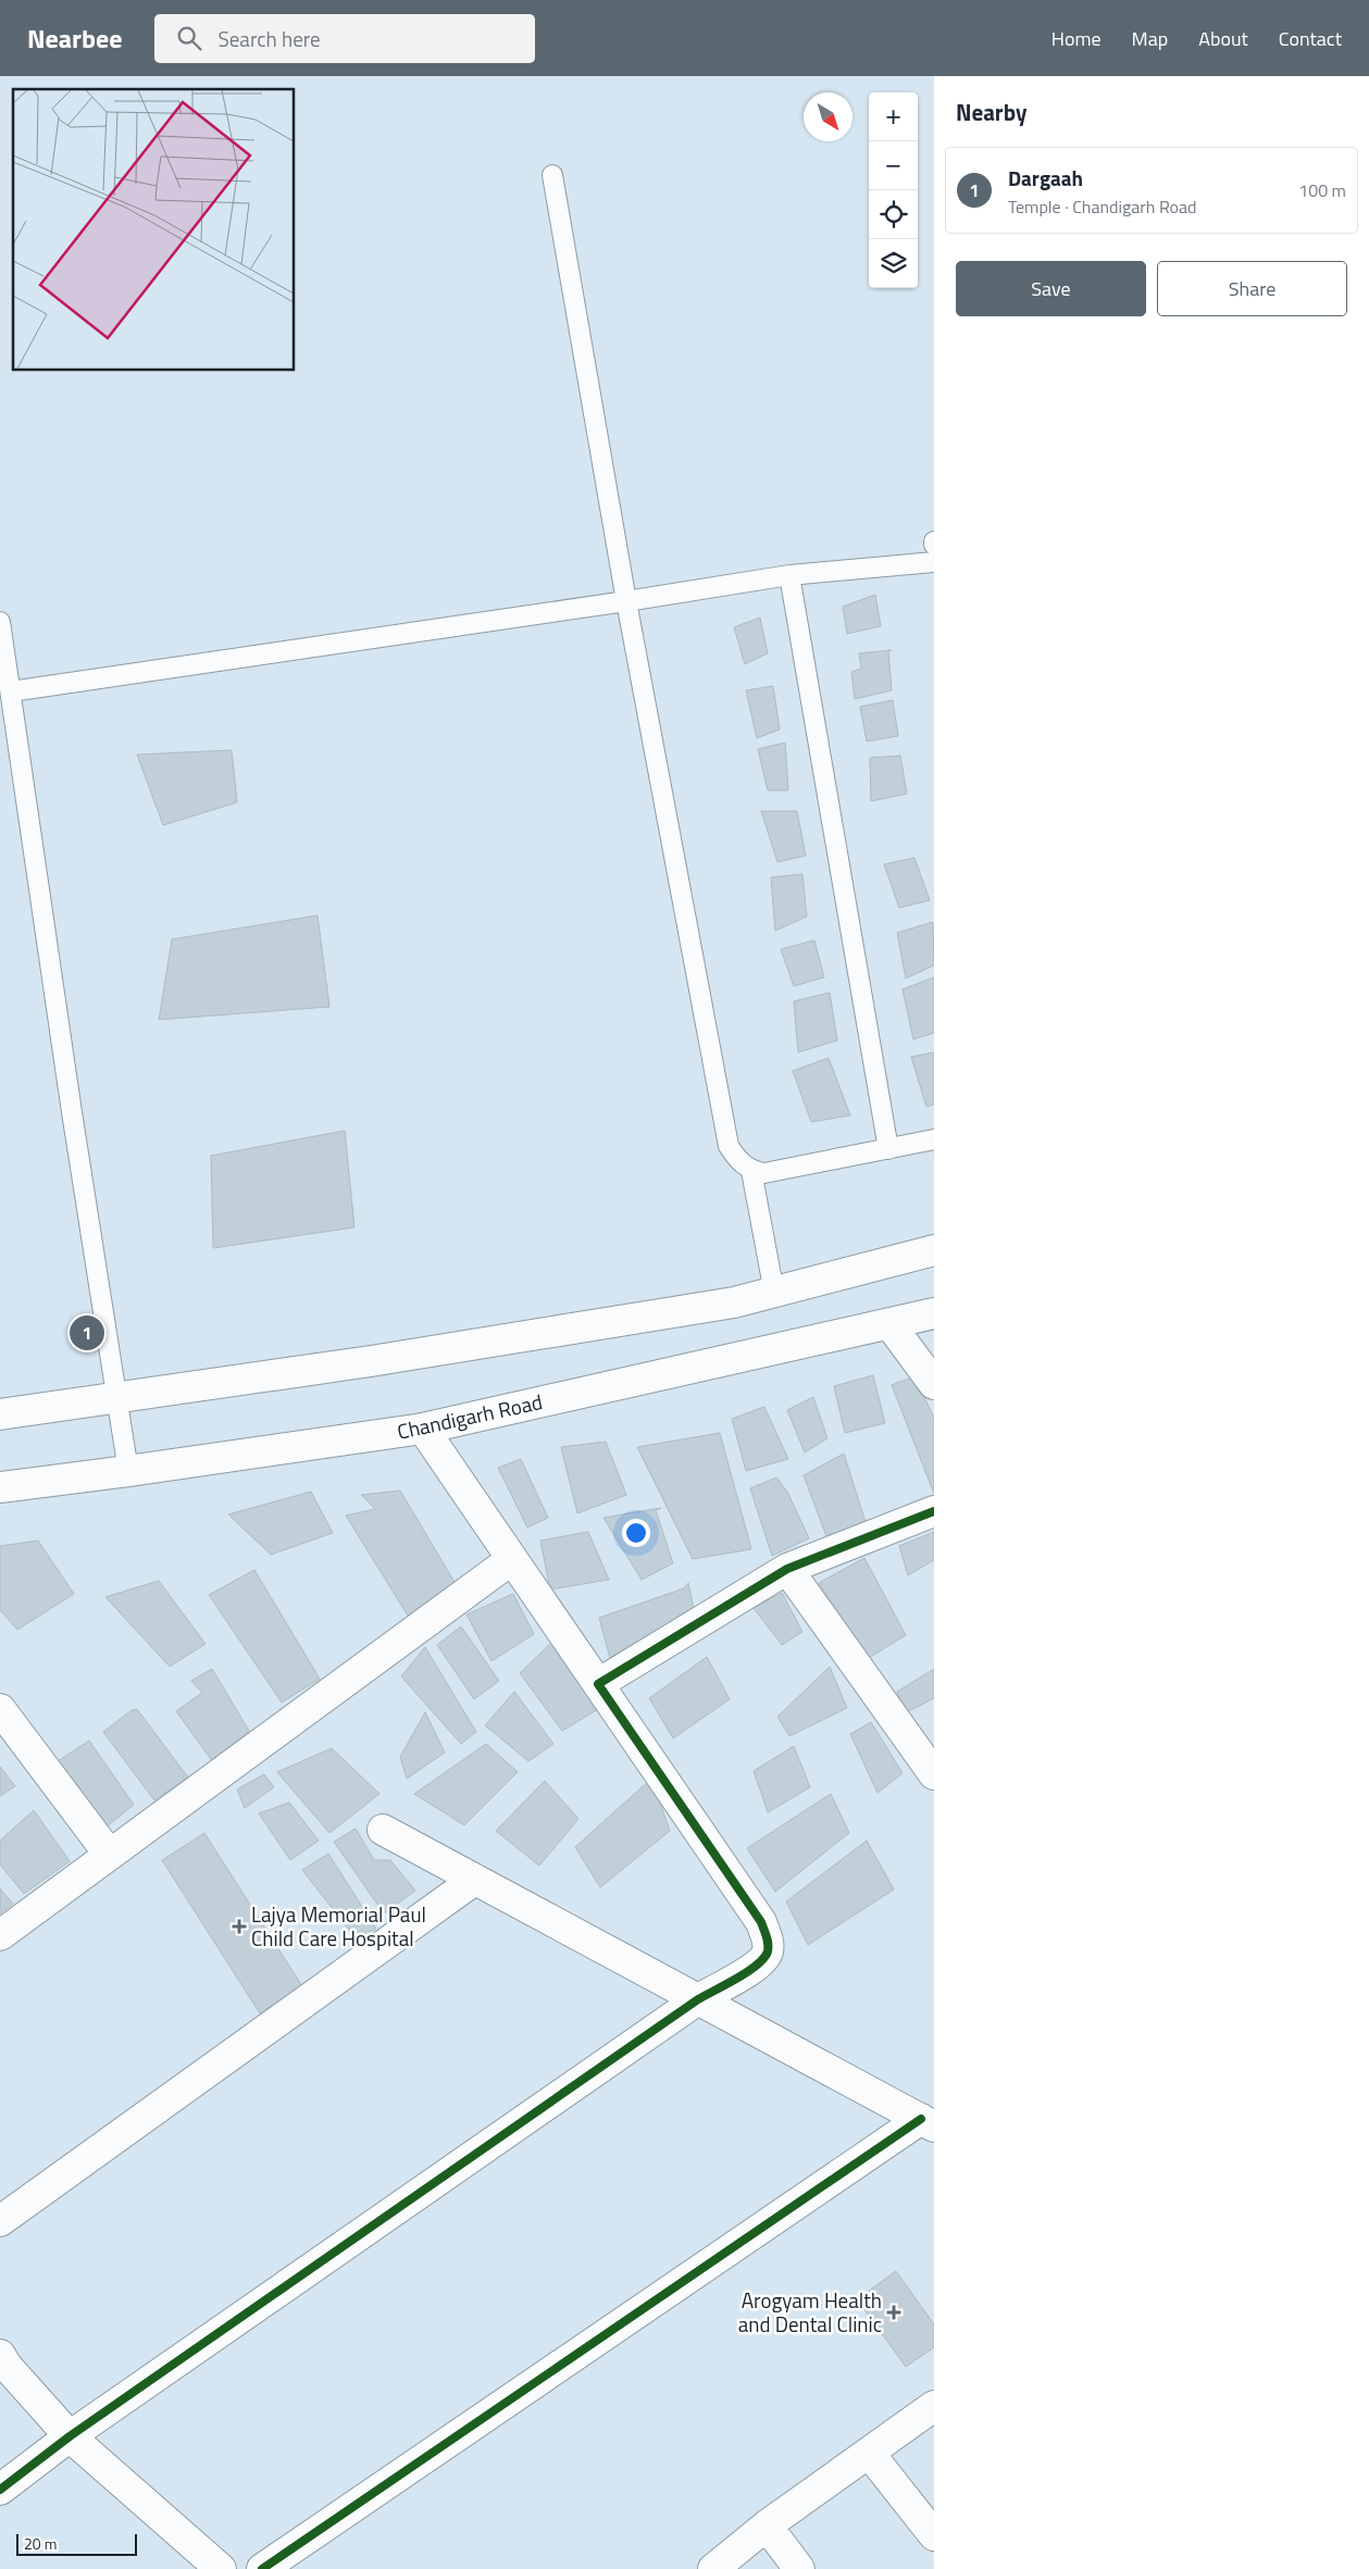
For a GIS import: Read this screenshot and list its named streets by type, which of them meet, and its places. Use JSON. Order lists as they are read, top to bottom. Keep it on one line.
{"streets":{"street":["Chandigarh Road"]},"places":{"health":["Lajya Memorial Paul Child Care Hospital","Arogyam Health and Dental Clinic"]},"scale_bar":"20 m","north":"bottom right","page":{"header":"Nearbee","search":"Search here","nav":["Home","Map","About","Contact"],"heading":"Nearby","map_buttons":["+","−"],"list":[{"mark":"1","name":"Dargaah","note":"Temple · Chandigarh Road","value":"100 m"}],"buttons":["Save","Share"],"pins":"1","scale":"20 m"}}
